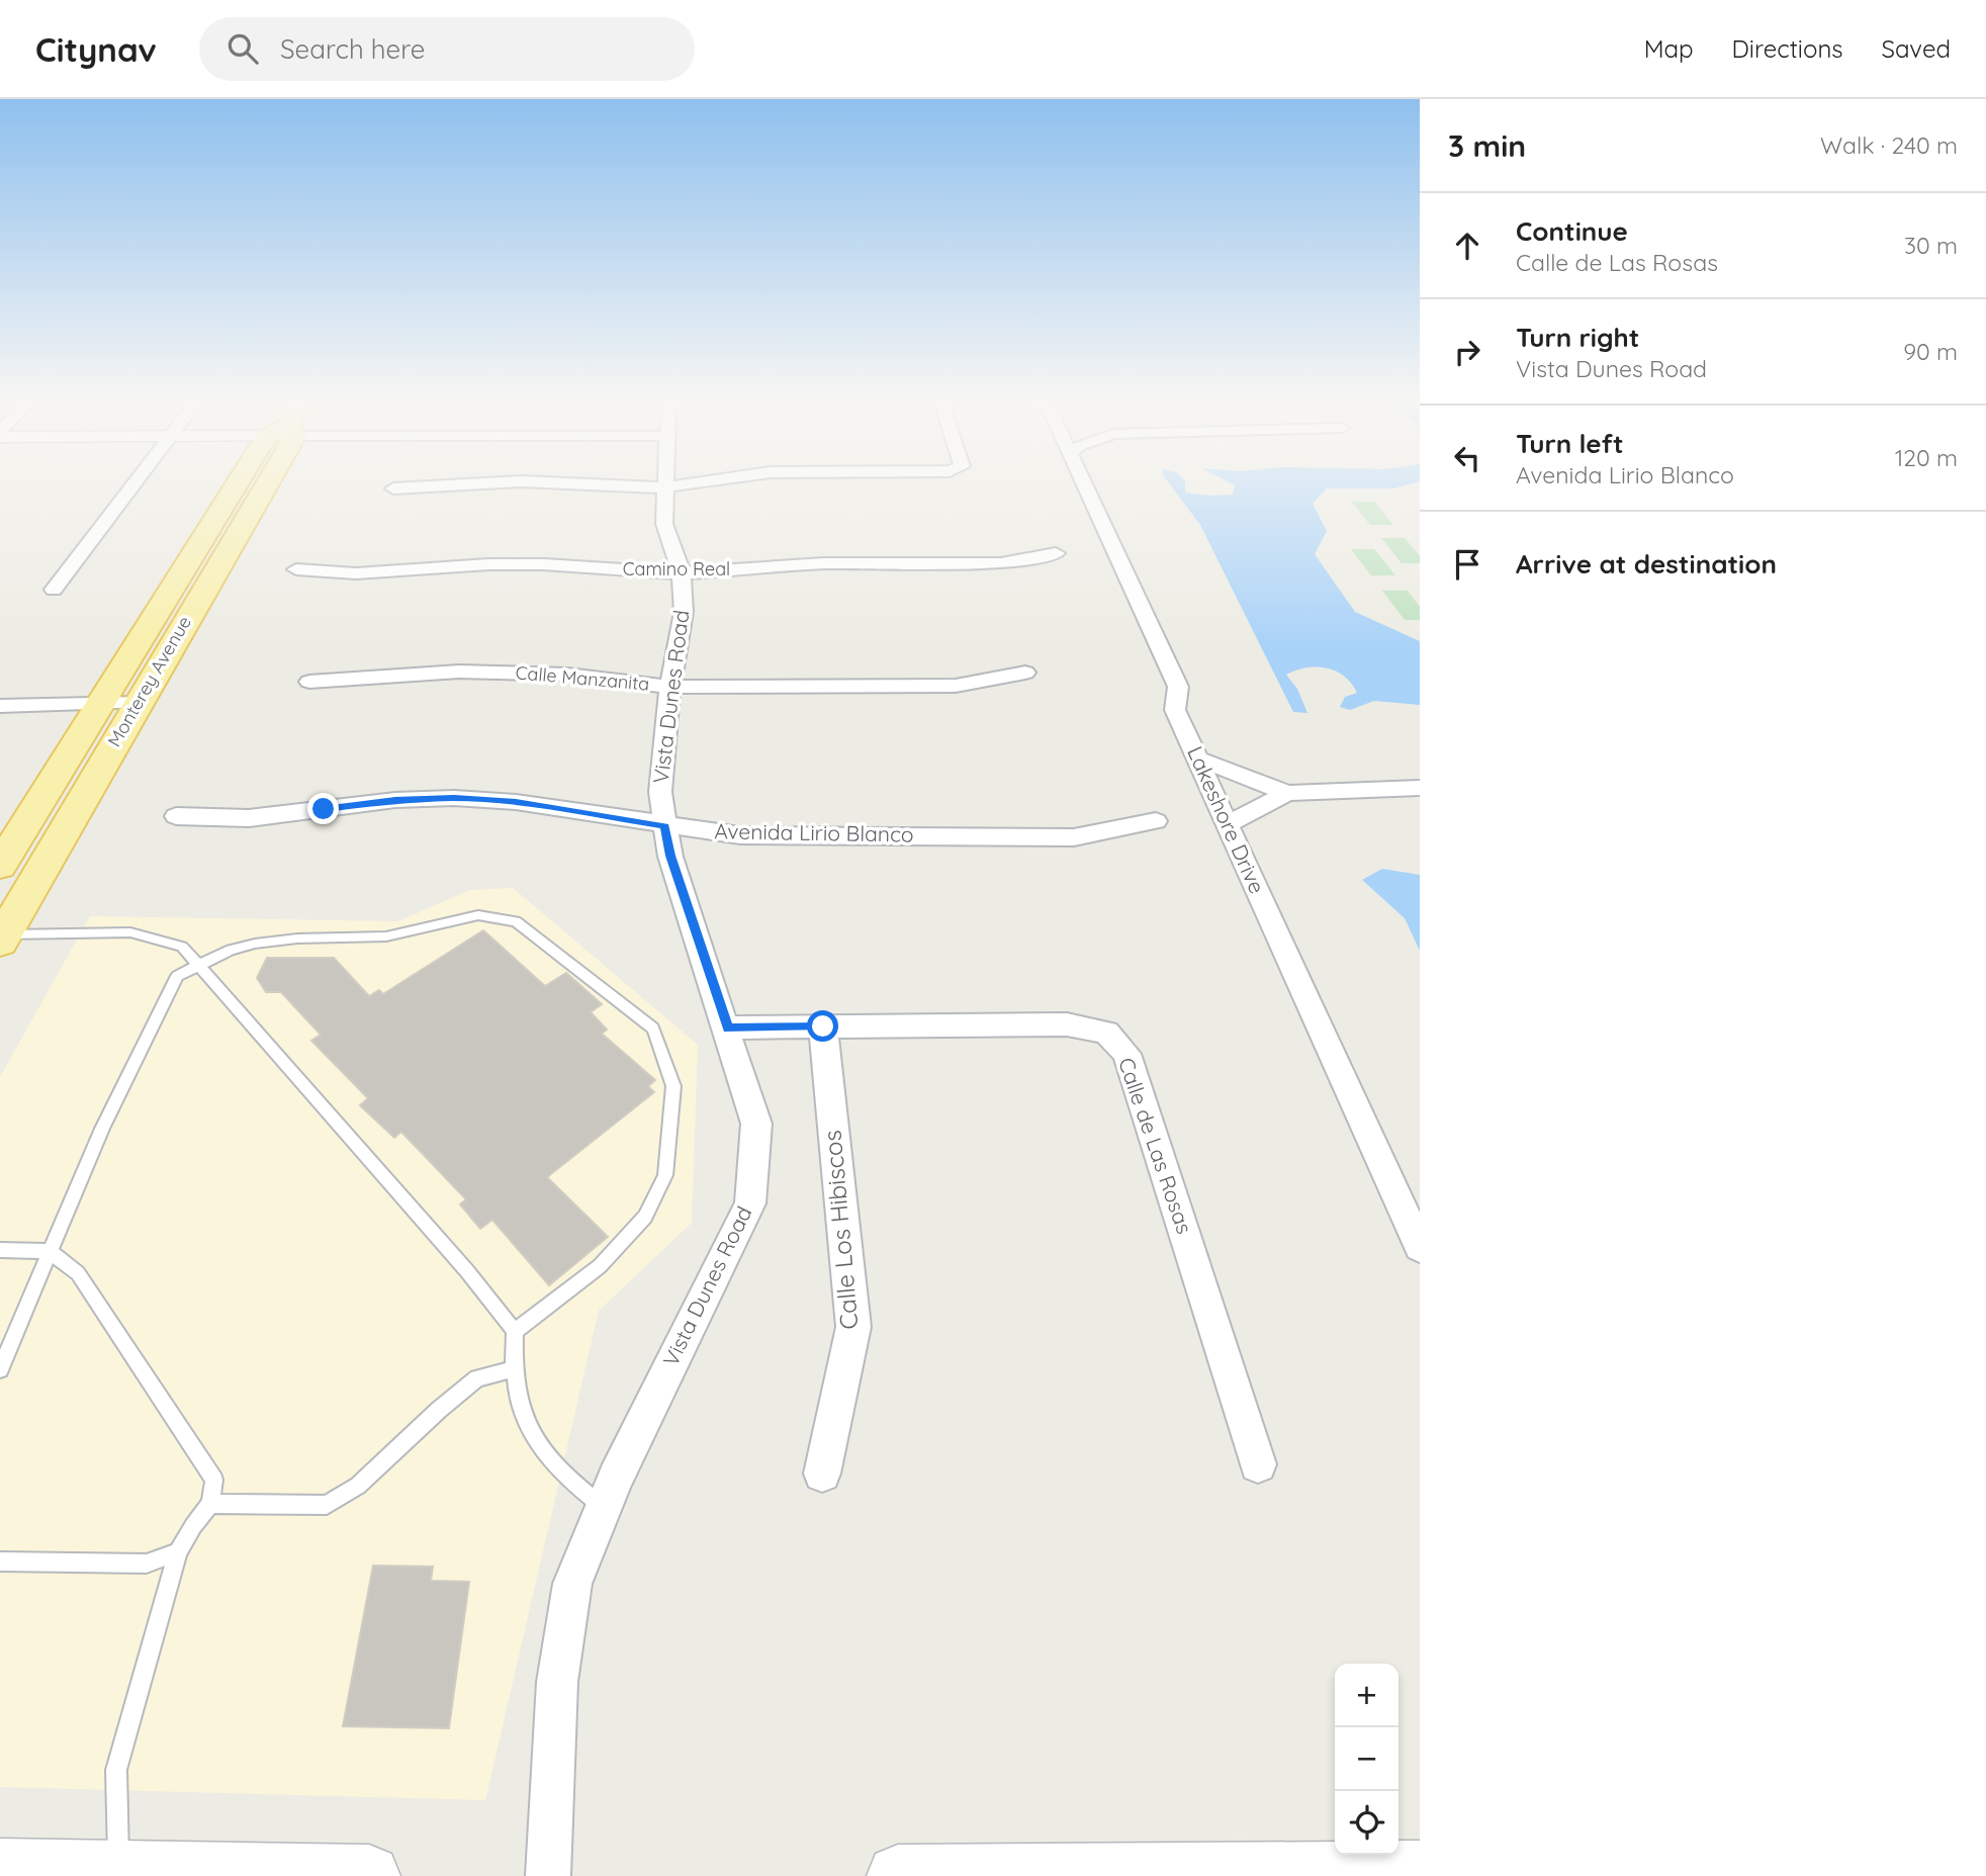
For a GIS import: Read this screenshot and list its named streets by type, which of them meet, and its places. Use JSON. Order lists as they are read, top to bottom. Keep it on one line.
{"streets":{"main road":["Monterey Avenue"],"street":["Camino Real","Calle Manzanita","Vista Dunes Road","Lakeshore Drive","Avenida Lirio Blanco","Calle de Las Rosas","Calle Los Hibiscos"]},"crossings":[["Camino Real","Vista Dunes Road"],["Calle Manzanita","Vista Dunes Road"],["Vista Dunes Road","Avenida Lirio Blanco"],["Vista Dunes Road","Calle de Las Rosas"],["Calle de Las Rosas","Calle Los Hibiscos"]],"page":{"header":"Citynav","search":"Search here","nav":["Map","Directions","Saved"],"heading":["3 min","Walk · 240 m"],"list":[["Continue","Calle de Las Rosas","30 m"],["Turn right","Vista Dunes Road","90 m"],["Turn left","Avenida Lirio Blanco","120 m"],"Arrive at destination"],"map_buttons":["+","−"]}}
